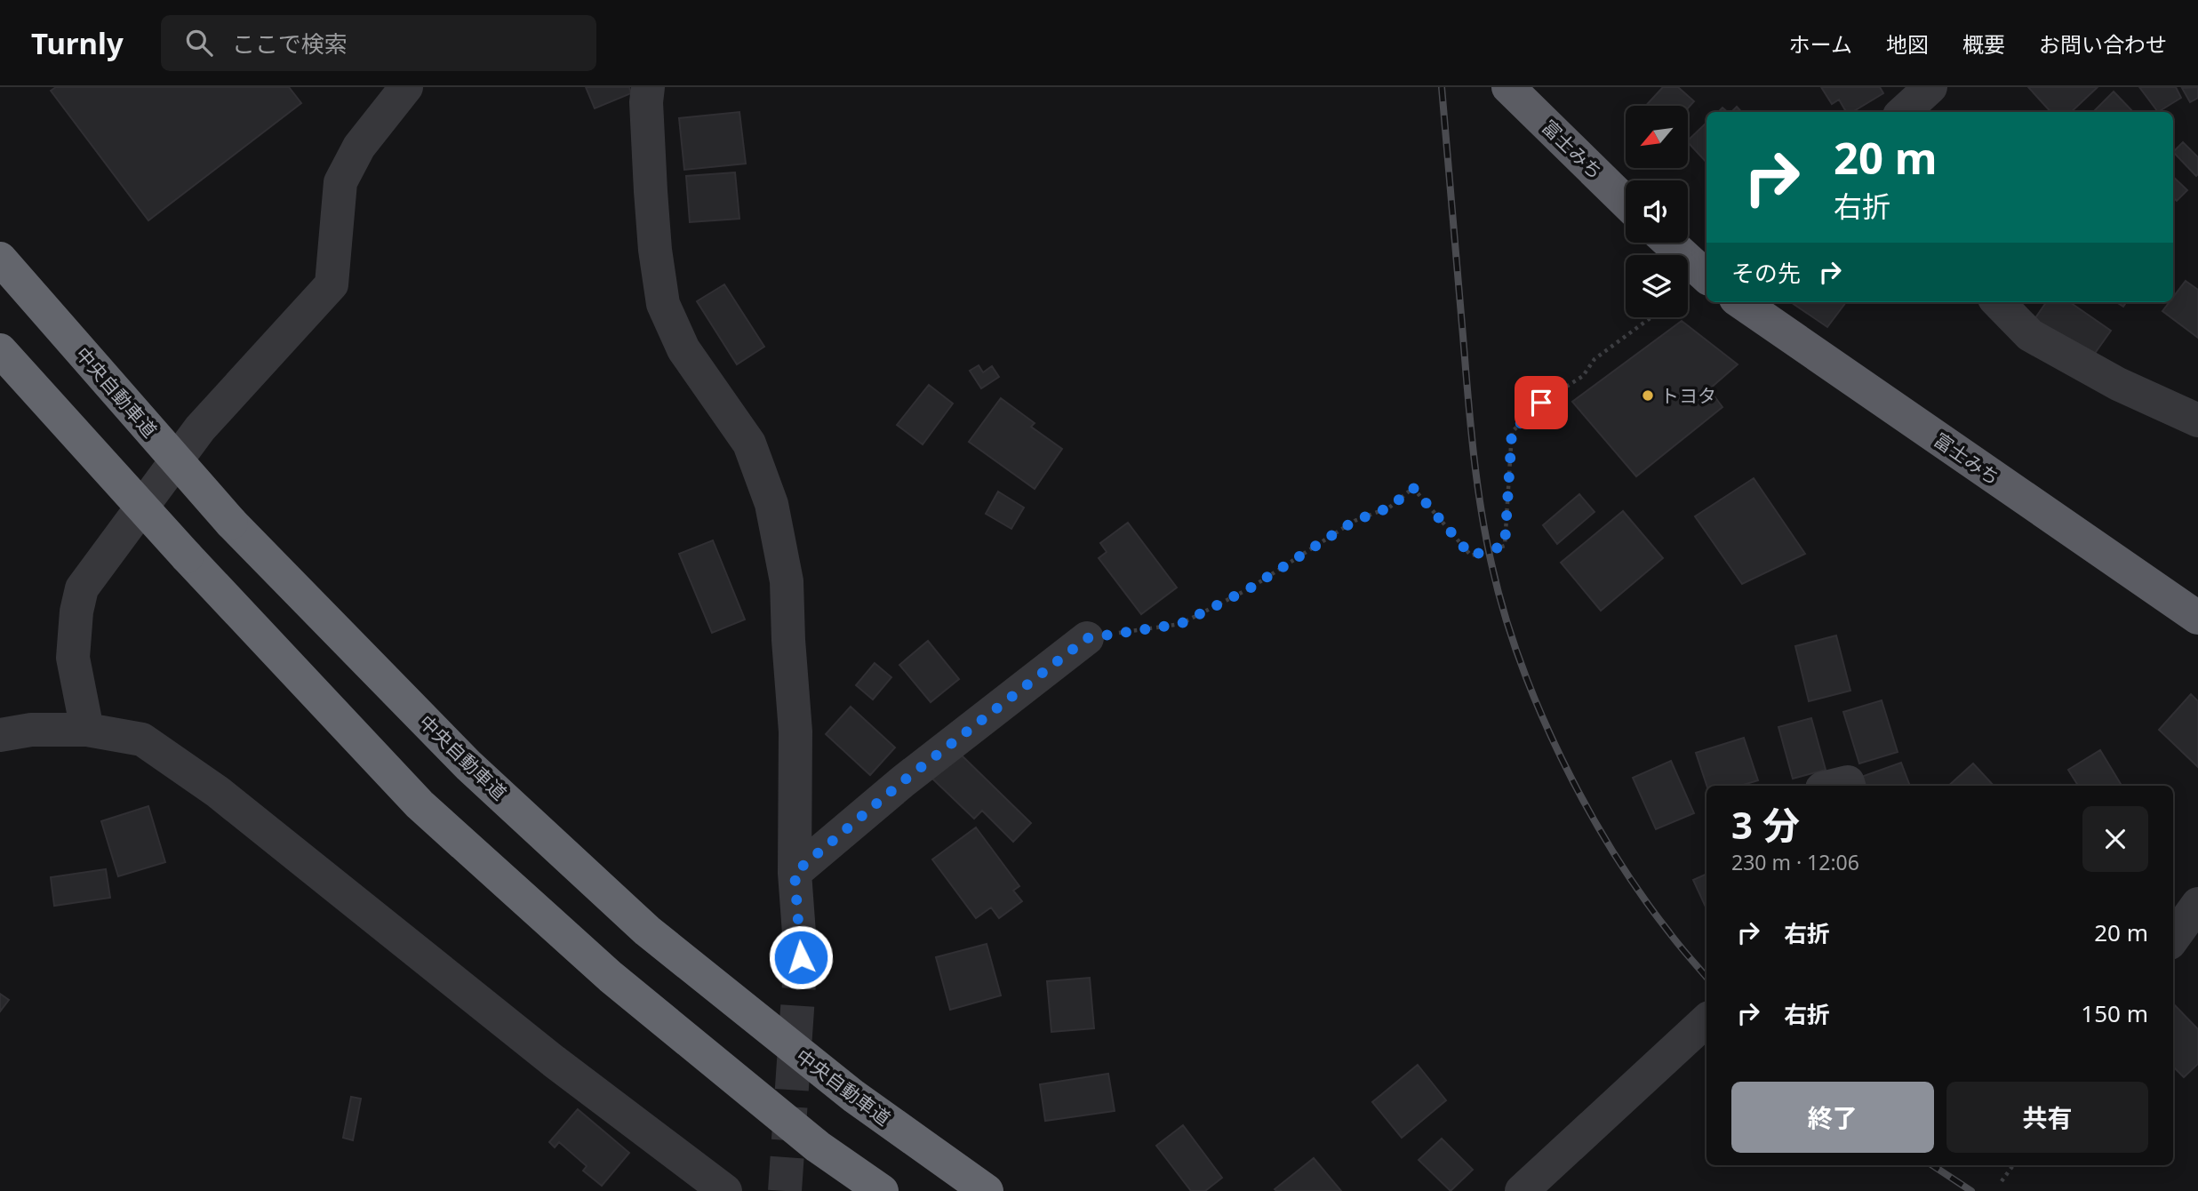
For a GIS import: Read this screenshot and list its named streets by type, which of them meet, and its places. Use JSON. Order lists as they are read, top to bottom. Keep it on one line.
{"streets":{"highway":["富士みち","中央自動車道"]},"places":["トヨタ"],"north":"bottom left","page":{"header":"Turnly","search":"ここで検索","nav":["ホーム","地図","概要","お問い合わせ"],"turn":["20 m","右折"],"then":"その先","heading":["3 分","230 m · 12:06"],"list":[{"name":"右折","value":"20 m"},{"name":"右折","value":"150 m"}],"buttons":["終了","共有"]}}
